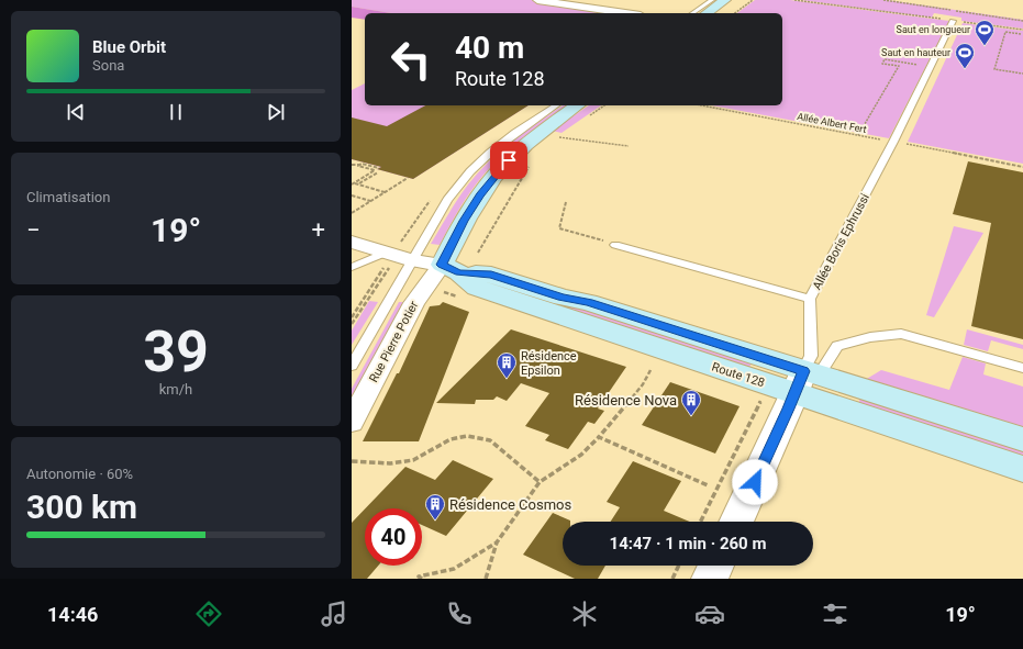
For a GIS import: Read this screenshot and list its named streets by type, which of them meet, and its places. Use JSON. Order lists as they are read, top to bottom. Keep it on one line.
{"streets":{"main road":["Route 128"],"street":["Rue Pierre Potier"],"lane":["Allée Boris Ephrussi"],"path":["Allée Albert Fert"]},"crossings":[["Allée Albert Fert","Allée Boris Ephrussi"],["Allée Boris Ephrussi","Route 128"],["Rue Pierre Potier","Route 128"]],"places":{"sports":["Saut en longueur","Saut en hauteur"],"building":["Résidence Epsilon","Résidence Nova","Résidence Cosmos"]},"page":{"turn":["40 m","Route 128"],"song":["Blue Orbit","Sona"],"tile":["Climatisation",["39","km/h"],["Autonomie · 60%","300 km"]],"heat":["−","19°","+"],"limit":"40","trip":"14:47 · 1 min · 260 m","tabs":["14:46","19°"]}}
